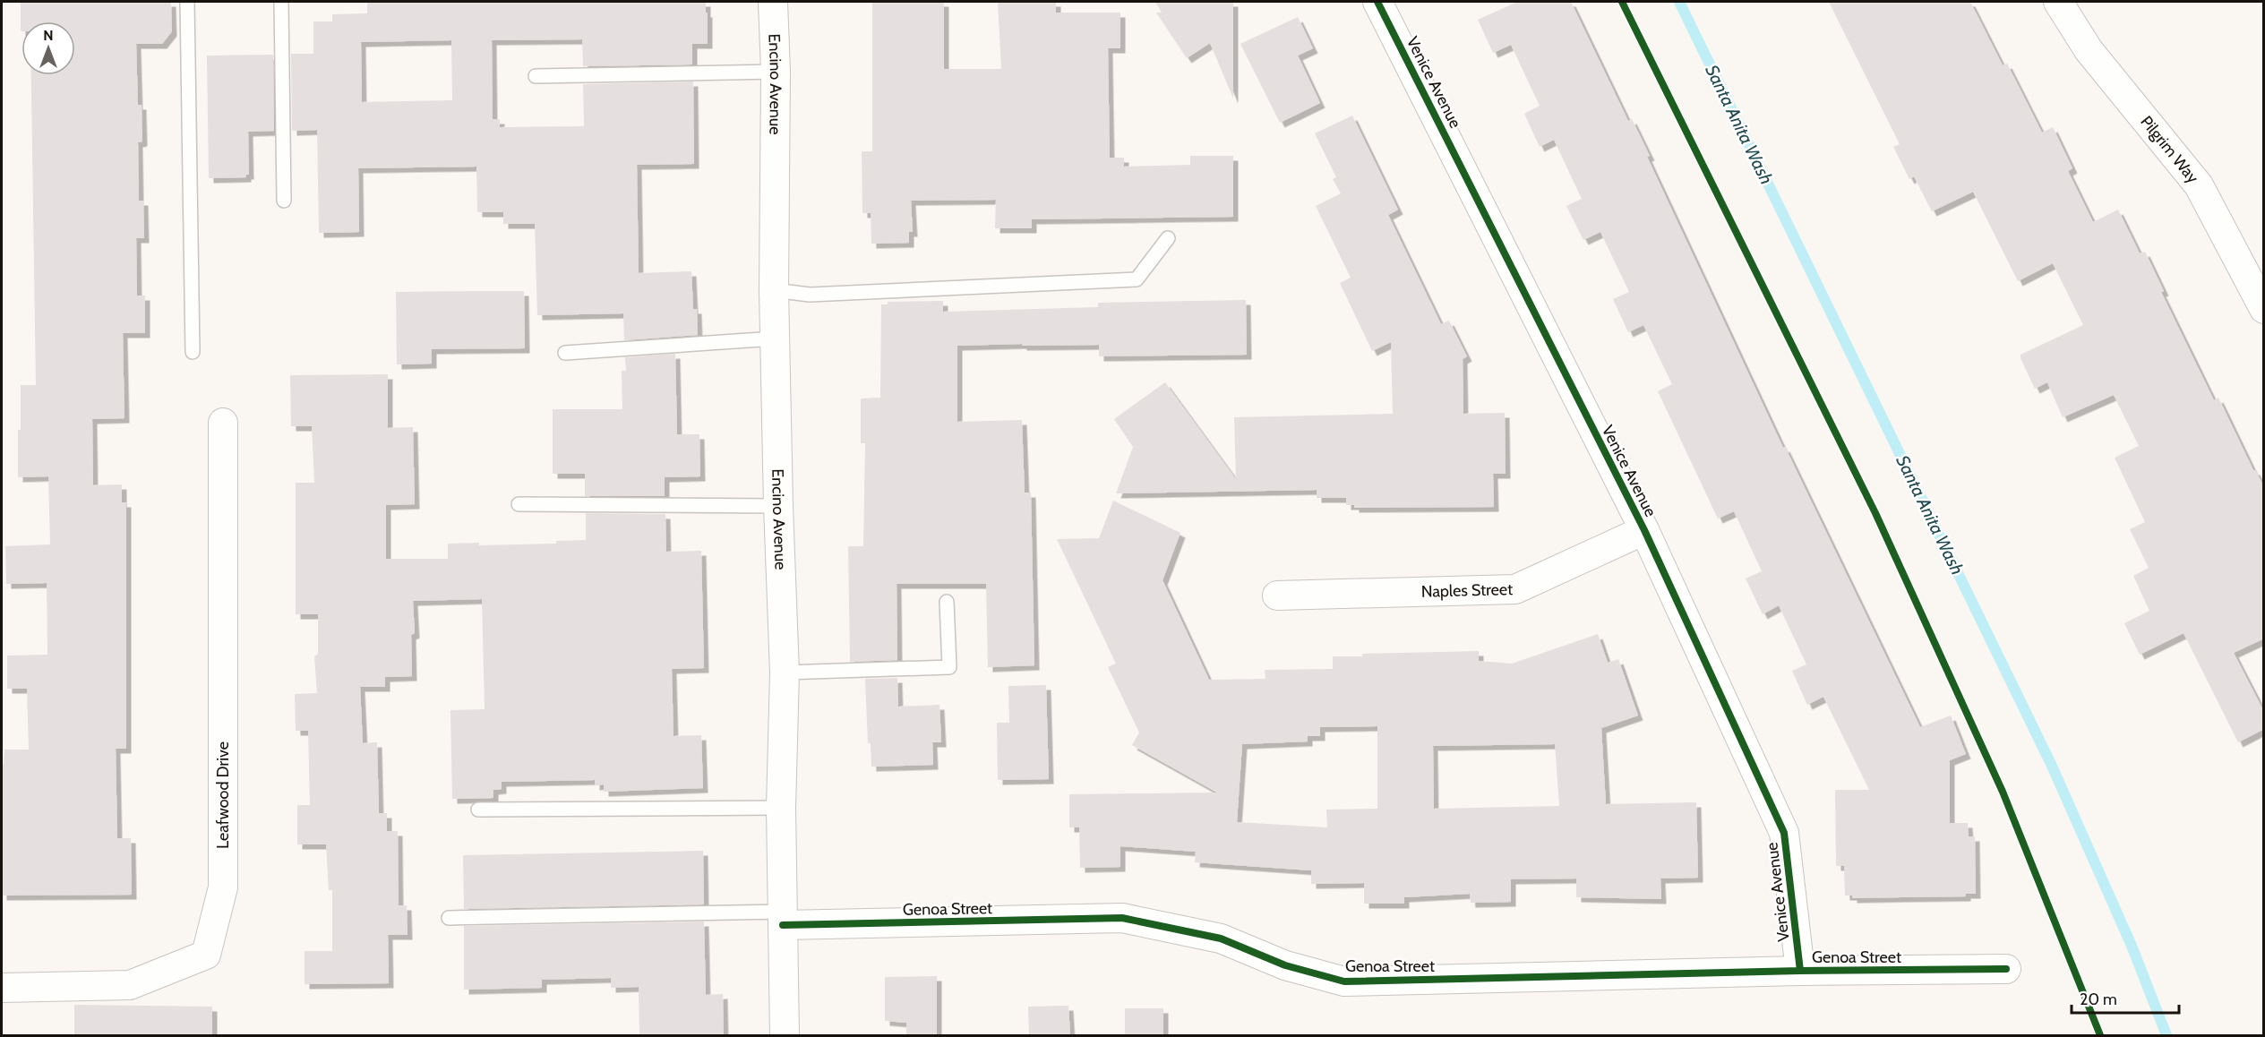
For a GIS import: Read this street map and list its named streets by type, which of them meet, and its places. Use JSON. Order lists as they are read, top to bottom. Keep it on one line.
{"streets":{"street":["Venice Avenue","Encino Avenue","Pilgrim Way","Naples Street","Leafwood Drive","Genoa Street"]},"crossings":[["Venice Avenue","Naples Street"],["Venice Avenue","Genoa Street"],["Encino Avenue","Genoa Street"]],"water":["Santa Anita Wash"],"scale_bar":"20 m","north":"top"}
